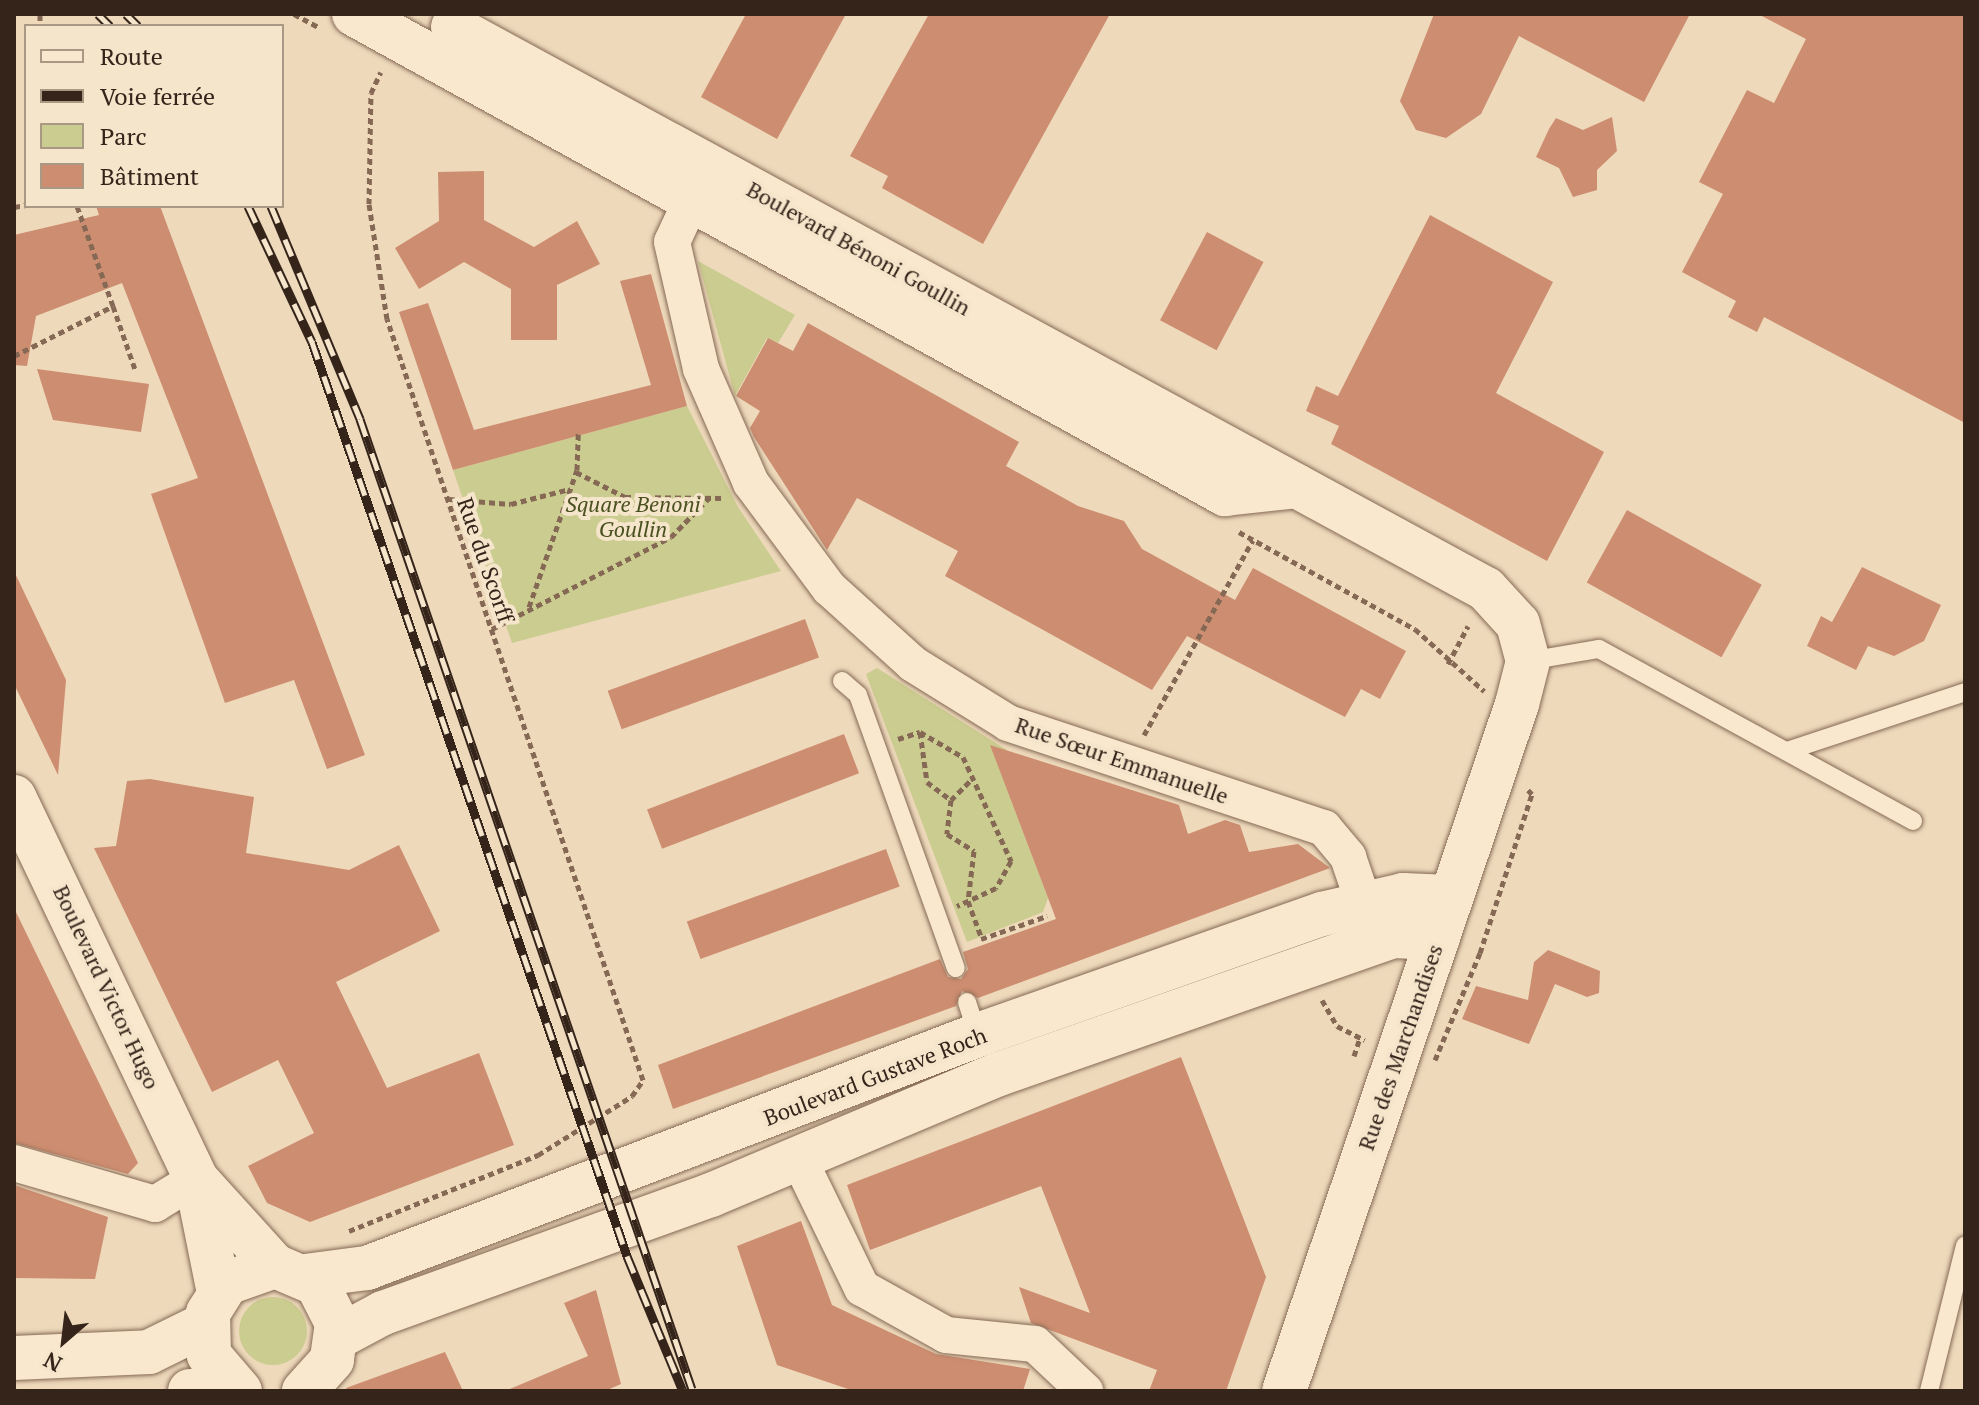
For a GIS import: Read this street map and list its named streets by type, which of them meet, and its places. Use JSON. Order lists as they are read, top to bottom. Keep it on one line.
{"streets":{"street":["Boulevard Bénoni Goullin","Rue Sœur Emmanuelle","Boulevard Victor Hugo","Rue des Marchandises","Boulevard Gustave Roch"],"path":["Rue du Scorff"]},"crossings":[["Boulevard Bénoni Goullin","Rue Sœur Emmanuelle"],["Rue Sœur Emmanuelle","Boulevard Gustave Roch"],["Boulevard Victor Hugo","Boulevard Gustave Roch"],["Rue des Marchandises","Boulevard Gustave Roch"]],"parks":["Square Benoni Goullin"],"legend":["Route","Voie ferrée","Parc","Bâtiment"],"north":"bottom left"}
